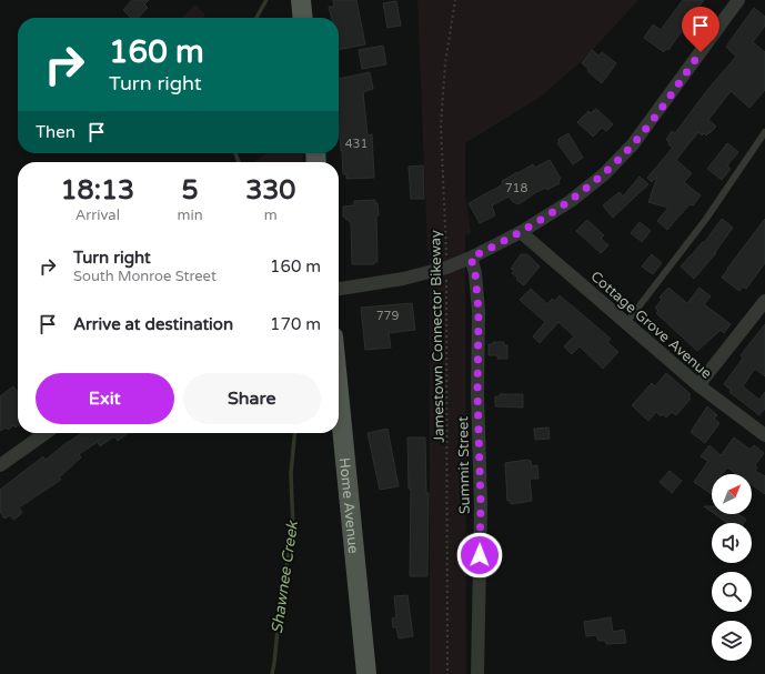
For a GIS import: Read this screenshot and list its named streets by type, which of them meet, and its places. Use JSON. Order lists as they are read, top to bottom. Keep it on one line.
{"streets":{"main road":["Home Avenue"],"street":["Cottage Grove Avenue","Summit Street"],"path":["Jamestown Connector Bikeway"]},"water":["Shawnee Creek"],"house_numbers":["431","718","779"],"north":"top right","page":{"turn":["160 m","Turn right"],"then":"Then","eta":["18:13","Arrival","5","min","330","m"],"list":[{"name":"Turn right","note":"South Monroe Street","value":"160 m"},{"name":"Arrive at destination","value":"170 m"}],"buttons":["Exit","Share"]}}
